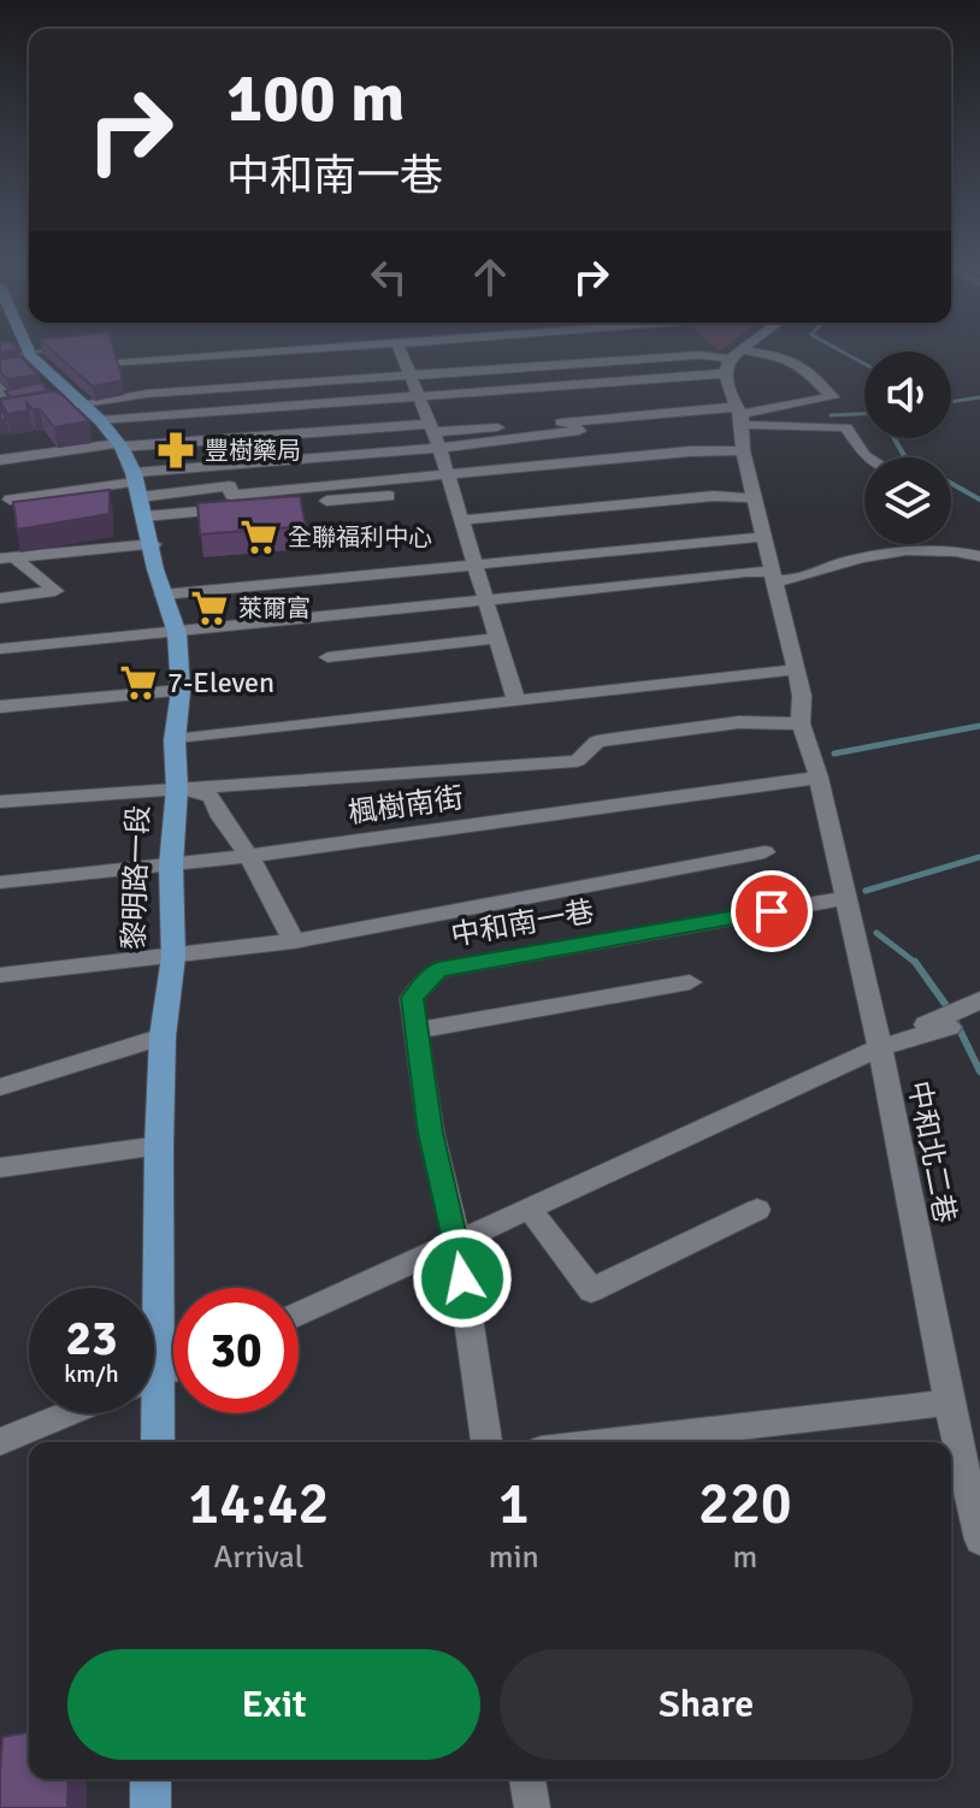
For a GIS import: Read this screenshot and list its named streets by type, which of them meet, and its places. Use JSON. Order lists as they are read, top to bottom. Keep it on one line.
{"streets":{"main road":["黎明路一段"],"street":["楓樹南街","中和南一巷","中和北二巷"]},"crossings":[["楓樹南街","黎明路一段"],["楓樹南街","中和北二巷"],["中和南一巷","中和北二巷"]],"places":{"pharmacy":["豐樹藥局"],"supermarket":["全聯福利中心","萊爾富","7-Eleven"]},"page":{"turn":["100 m","中和南一巷"],"speed":"23 km/h","limit":"30","eta":["14:42","Arrival","1","min","220","m"],"buttons":["Exit","Share"]}}
